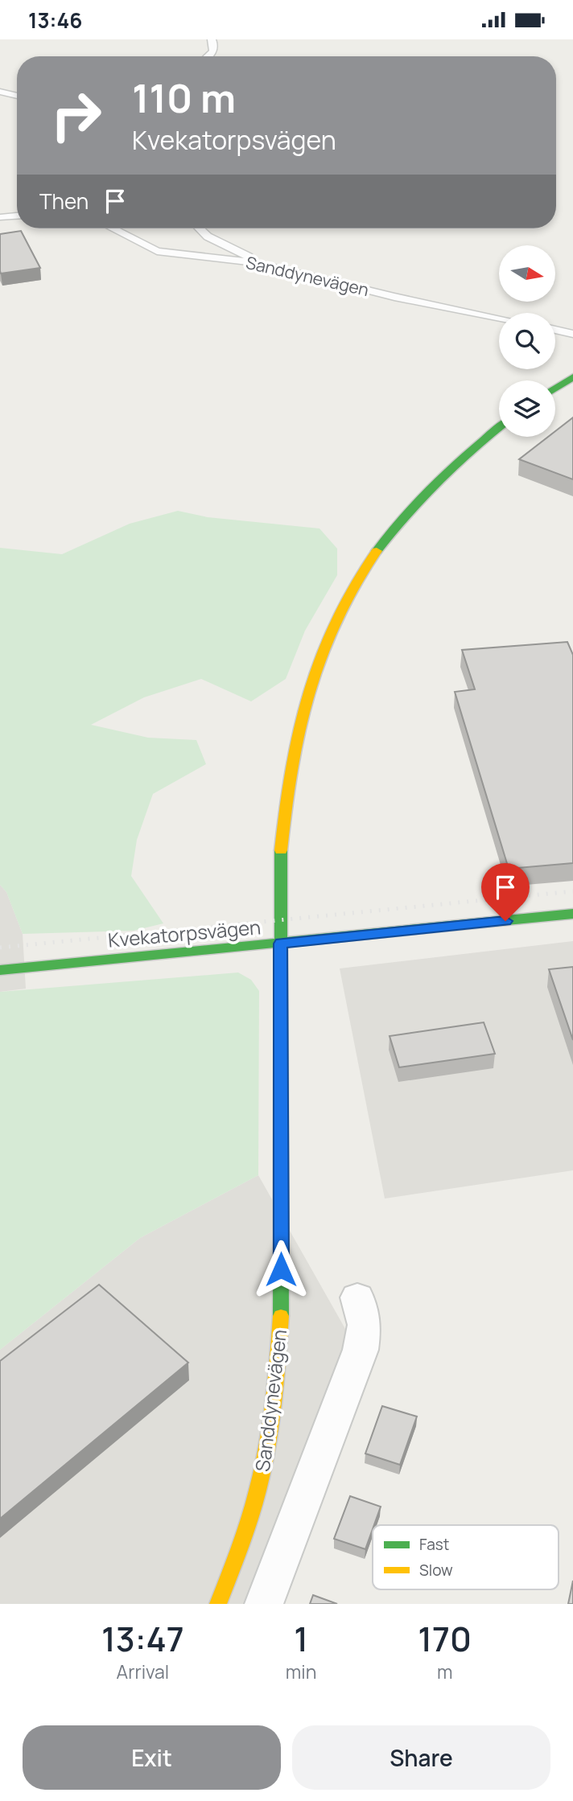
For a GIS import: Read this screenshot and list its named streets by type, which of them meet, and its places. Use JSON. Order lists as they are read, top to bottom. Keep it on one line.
{"streets":{"street":["Sanddynevägen","Kvekatorpsvägen"]},"crossings":[["Sanddynevägen","Kvekatorpsvägen"]],"legend":["Fast","Slow"],"north":"right","page":{"status":"13:46","turn":["110 m","Kvekatorpsvägen"],"then":"Then","eta":["13:47","Arrival","1","min","170","m"],"buttons":["Exit","Share"]}}
